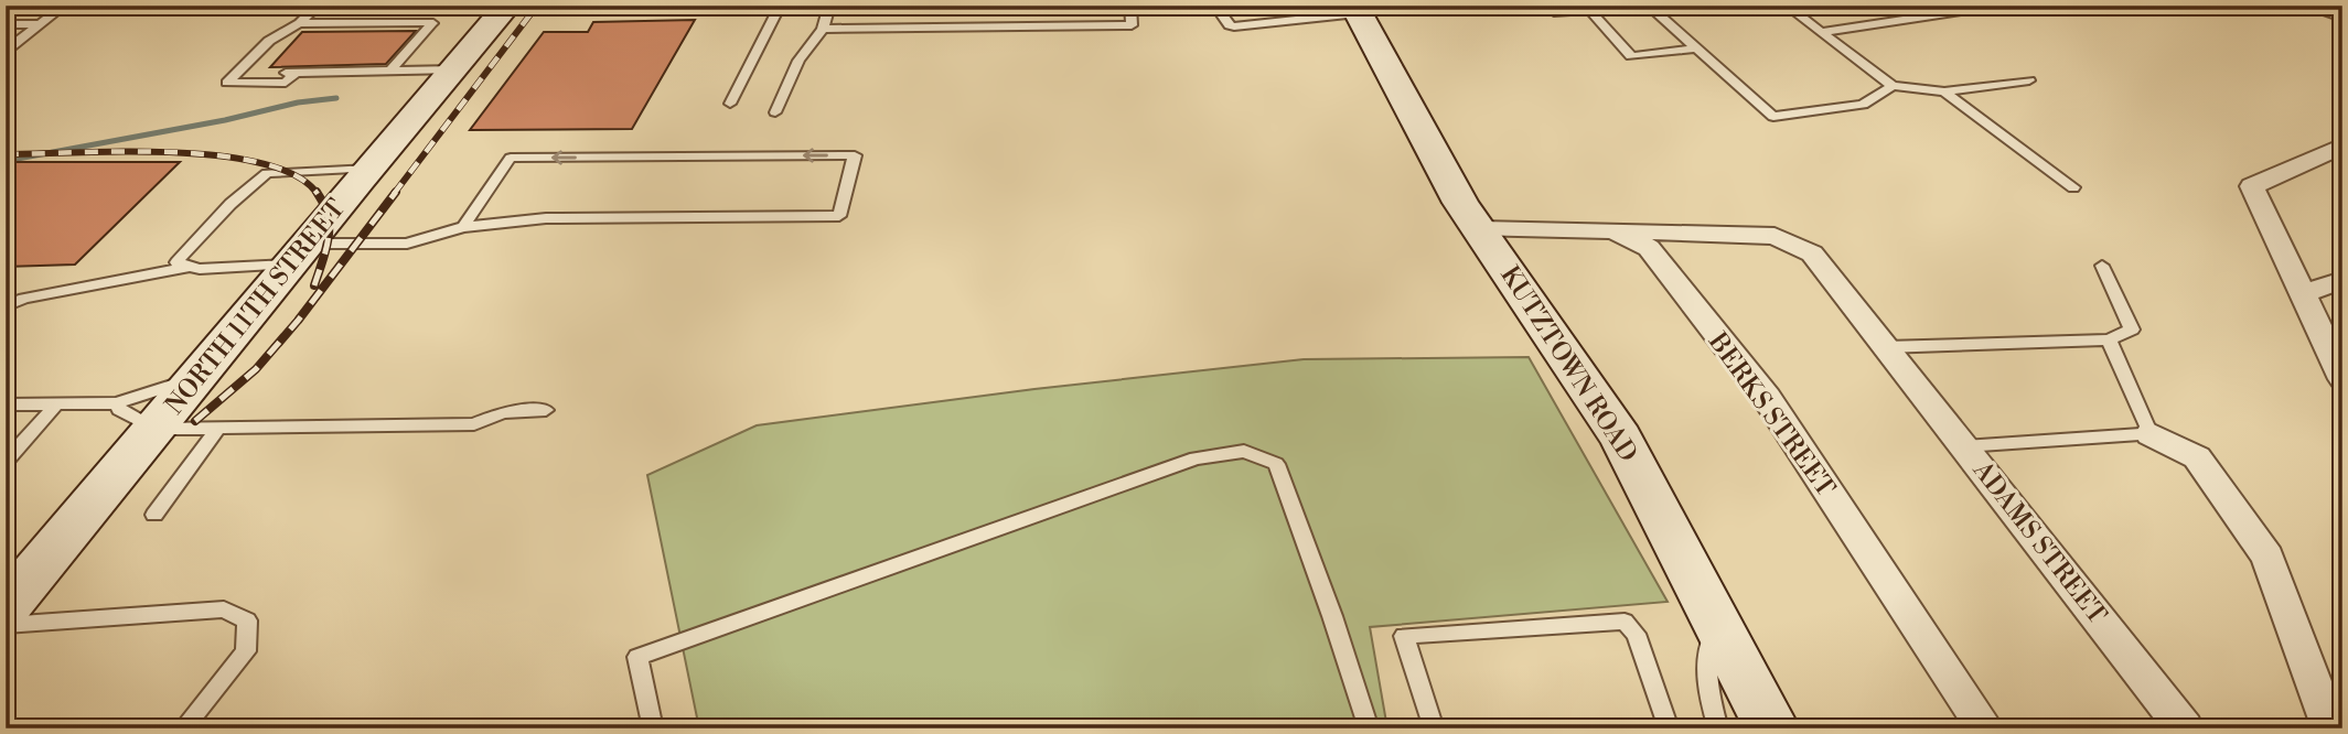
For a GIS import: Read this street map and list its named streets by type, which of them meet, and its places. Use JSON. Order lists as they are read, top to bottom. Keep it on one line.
{"streets":{"main road":["NORTH 11TH STREET","KUTZTOWN ROAD"],"street":["BERKS STREET","ADAMS STREET"]},"crossings":[["KUTZTOWN ROAD","BERKS STREET"]]}
